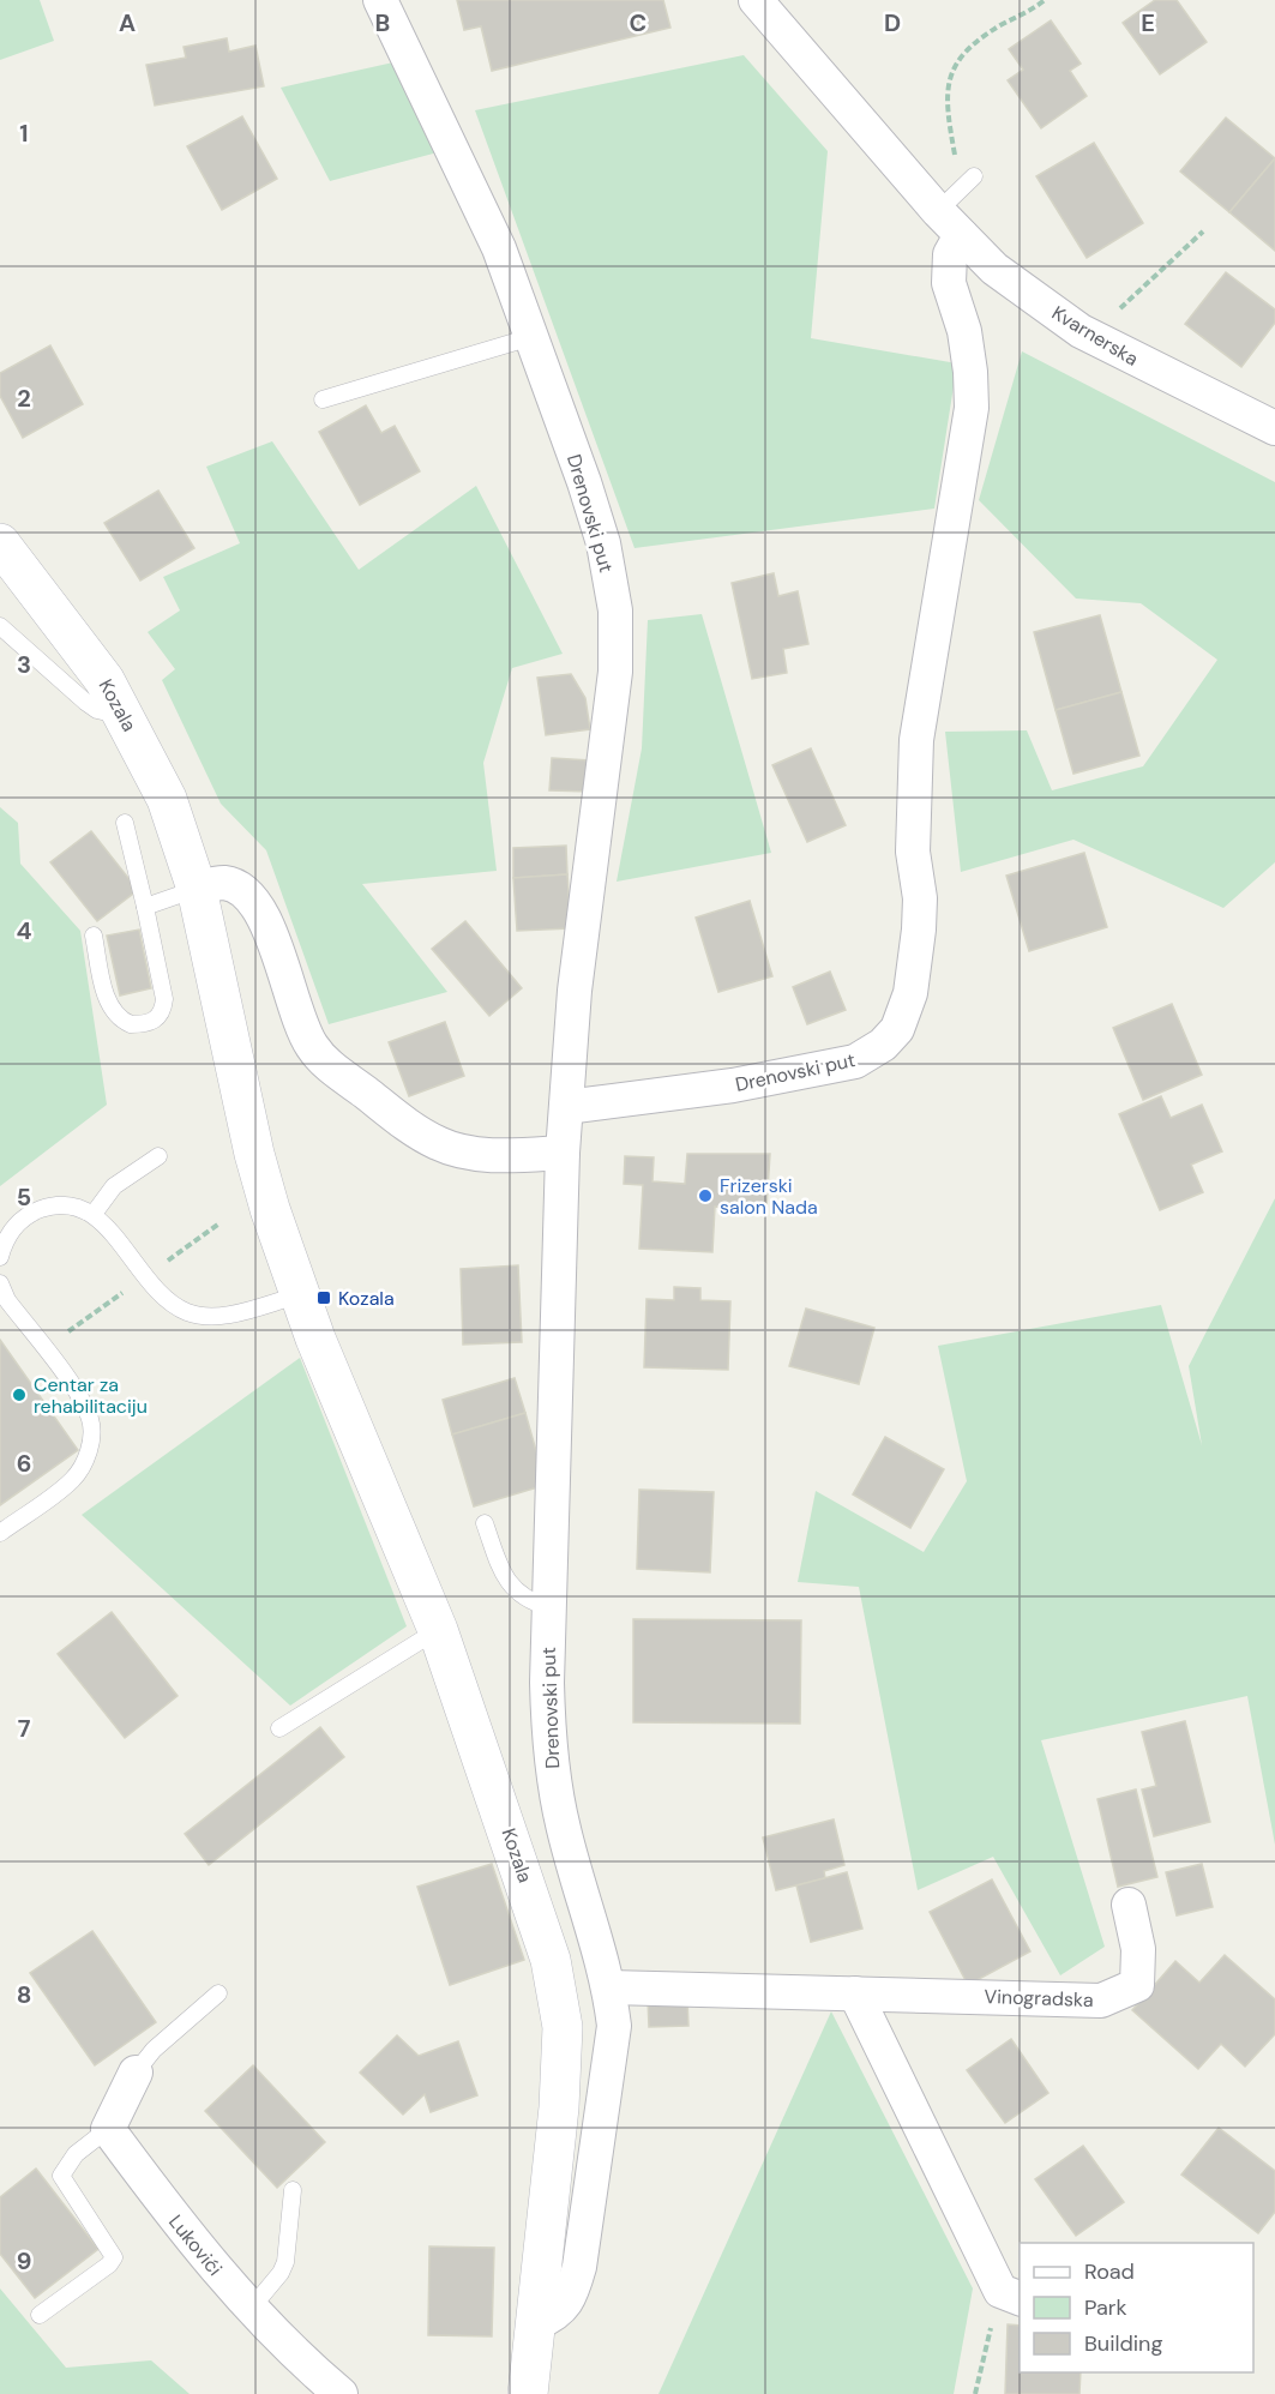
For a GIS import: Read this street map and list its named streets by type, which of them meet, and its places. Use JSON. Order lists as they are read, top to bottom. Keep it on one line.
{"streets":{"main road":["Kozala"],"street":["Kvarnerska","Drenovski put","Vinogradska","Lukovići"]},"crossings":[["Kvarnerska","Drenovski put"],["Drenovski put","Kozala"],["Drenovski put","Vinogradska"]],"places":{"other":["Frizerski salon Nada","Centar za rehabilitaciju"],"transit":["Kozala"]},"legend":["Road","Park","Building"],"grid":{"columns":["A","B","C","D","E"],"rows":["1","2","3","4","5","6","7","8","9"]}}
